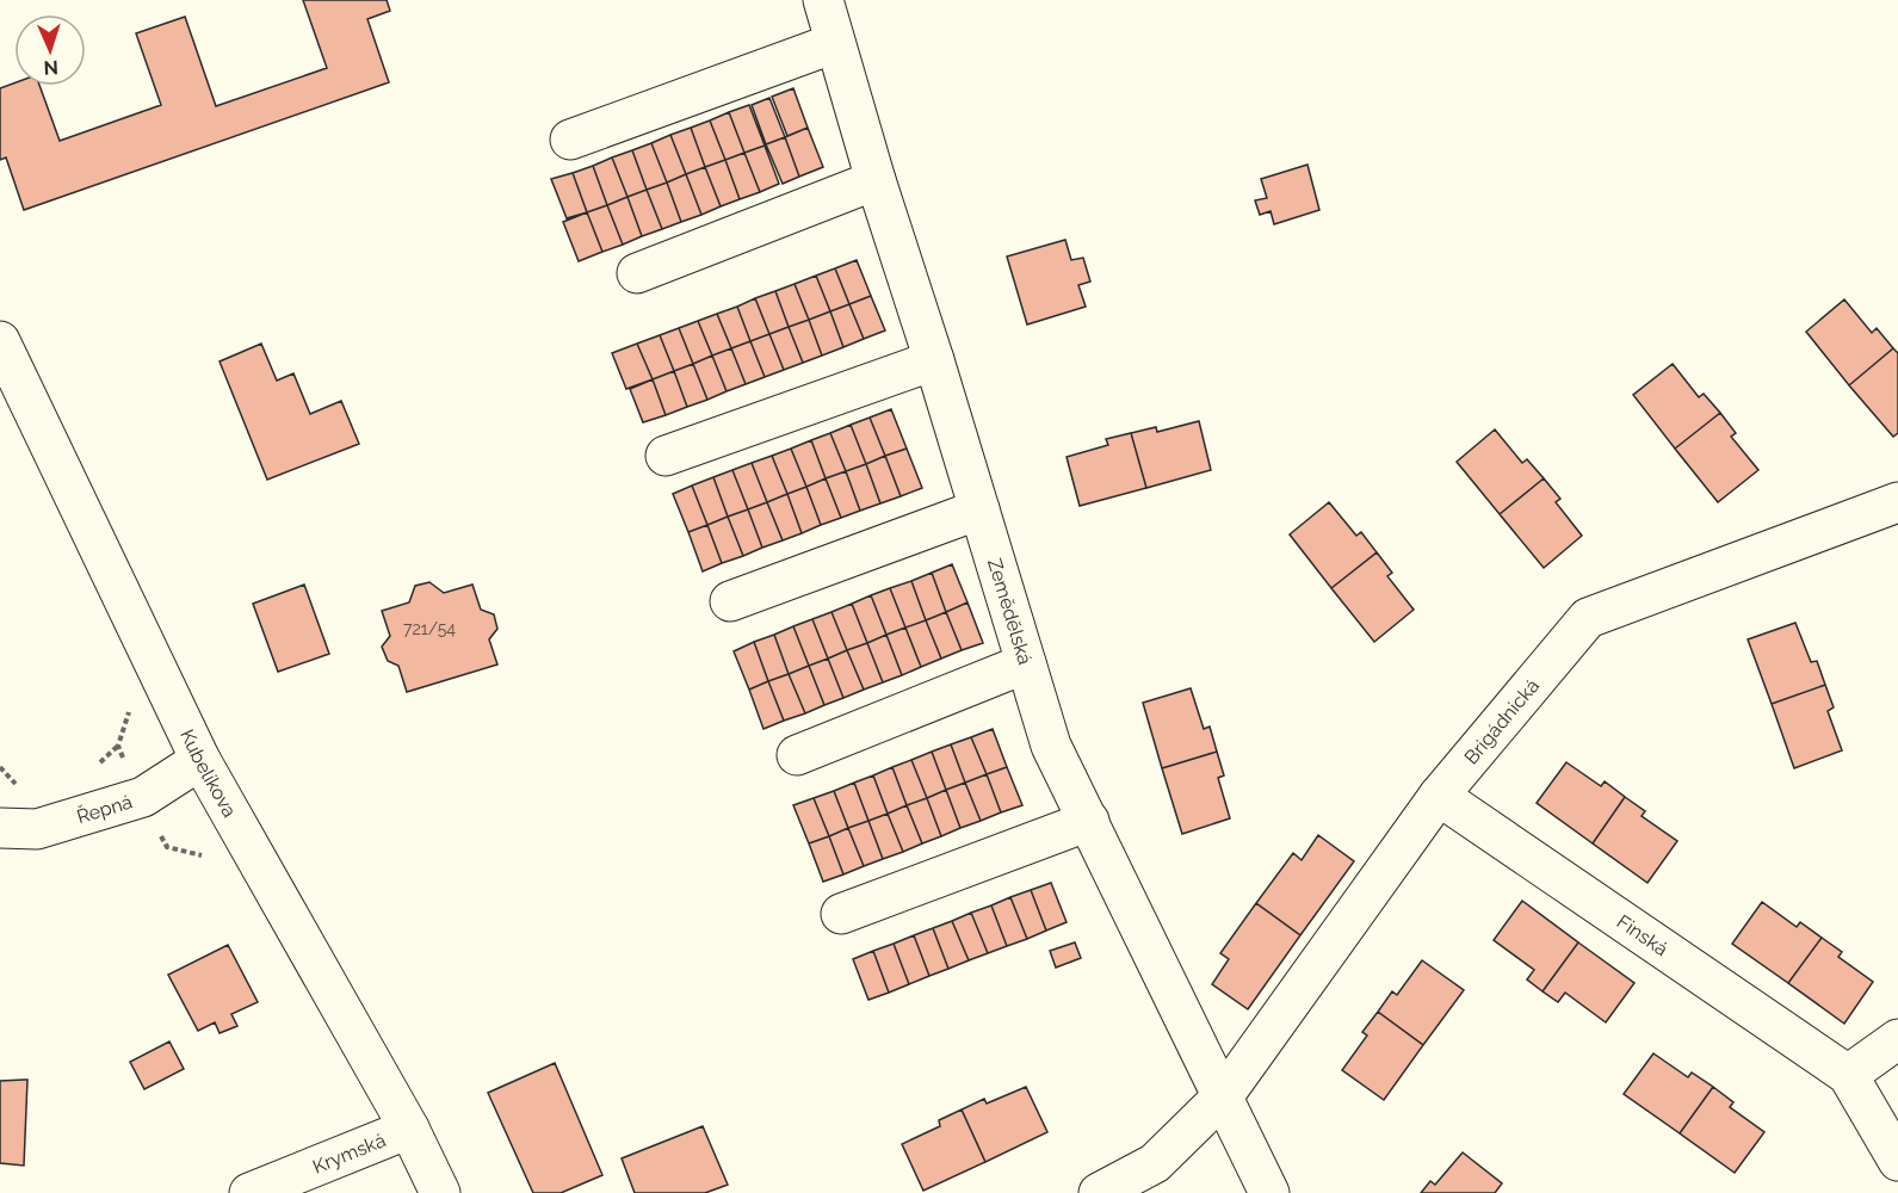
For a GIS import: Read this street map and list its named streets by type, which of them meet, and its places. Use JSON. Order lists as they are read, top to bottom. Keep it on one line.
{"streets":{"street":["Zemědělská","Brigádnická","Kubelíkova","Řepná","Finská","Krymská"]},"crossings":[["Zemědělská","Brigádnická"],["Brigádnická","Finská"],["Kubelíkova","Řepná"],["Kubelíkova","Krymská"]],"house_numbers":["721/54"],"north":"bottom"}
